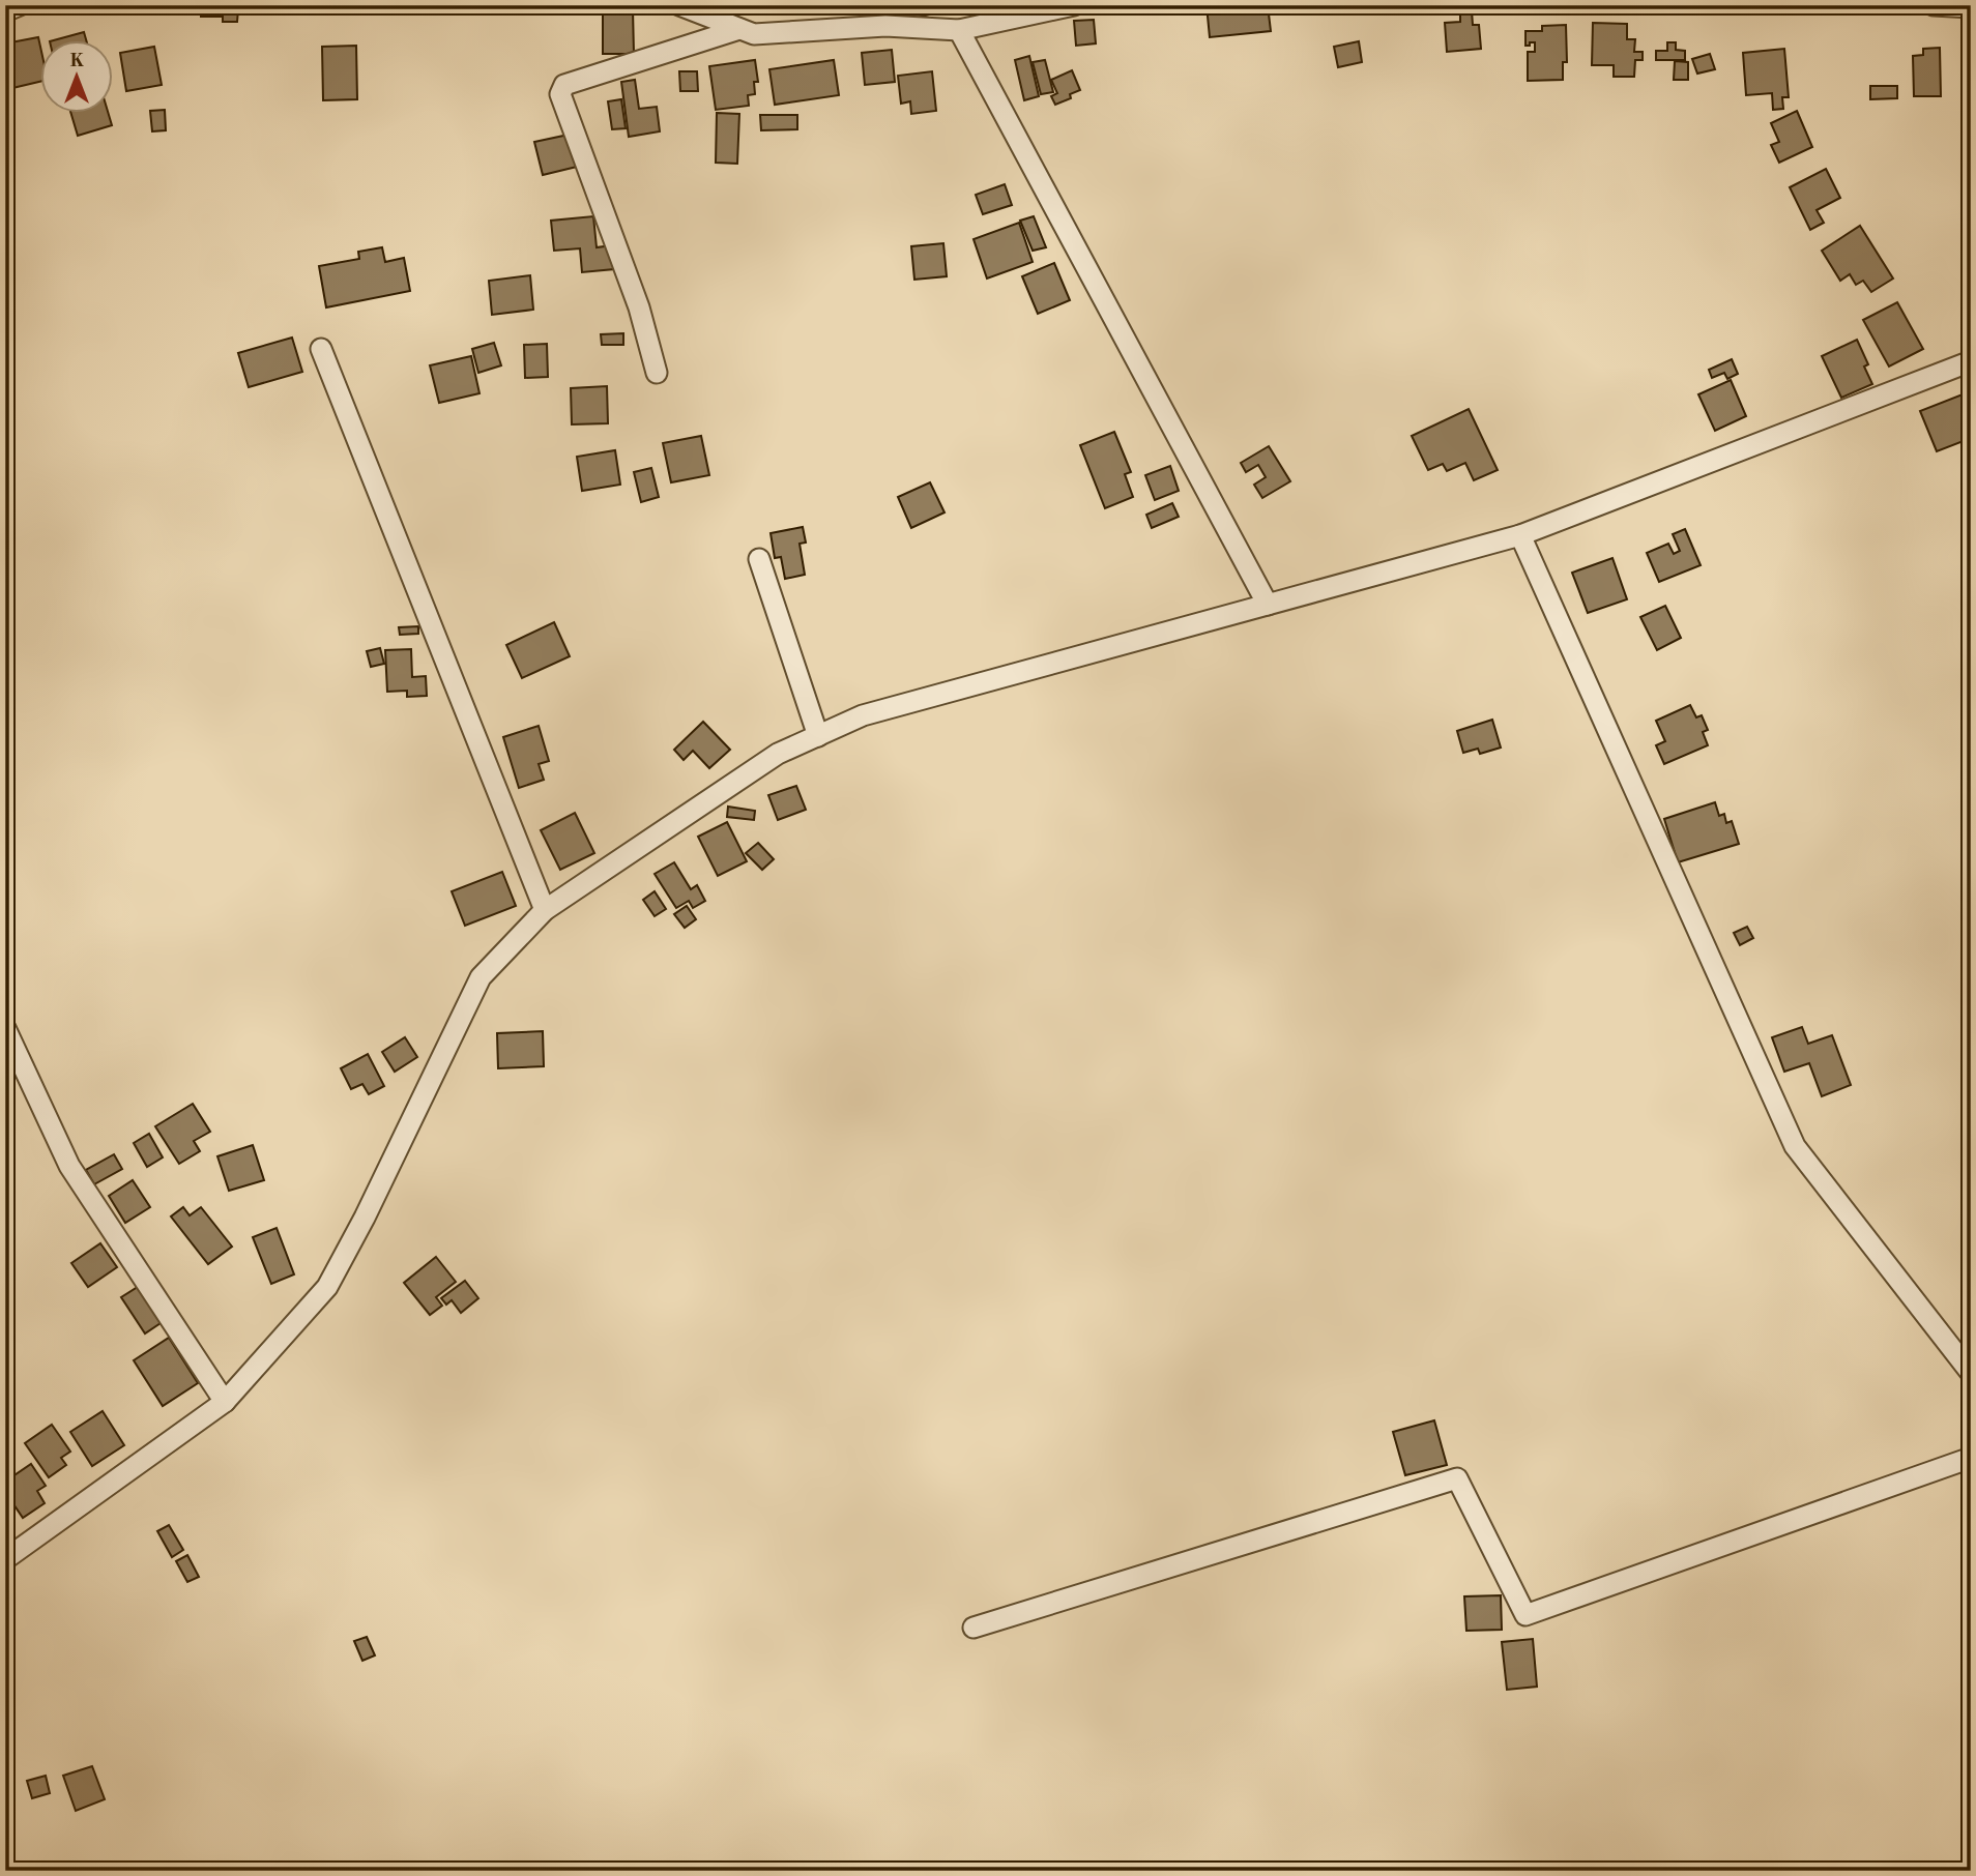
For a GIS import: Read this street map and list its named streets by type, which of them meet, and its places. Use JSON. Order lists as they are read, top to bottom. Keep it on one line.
{"north":"top"}
